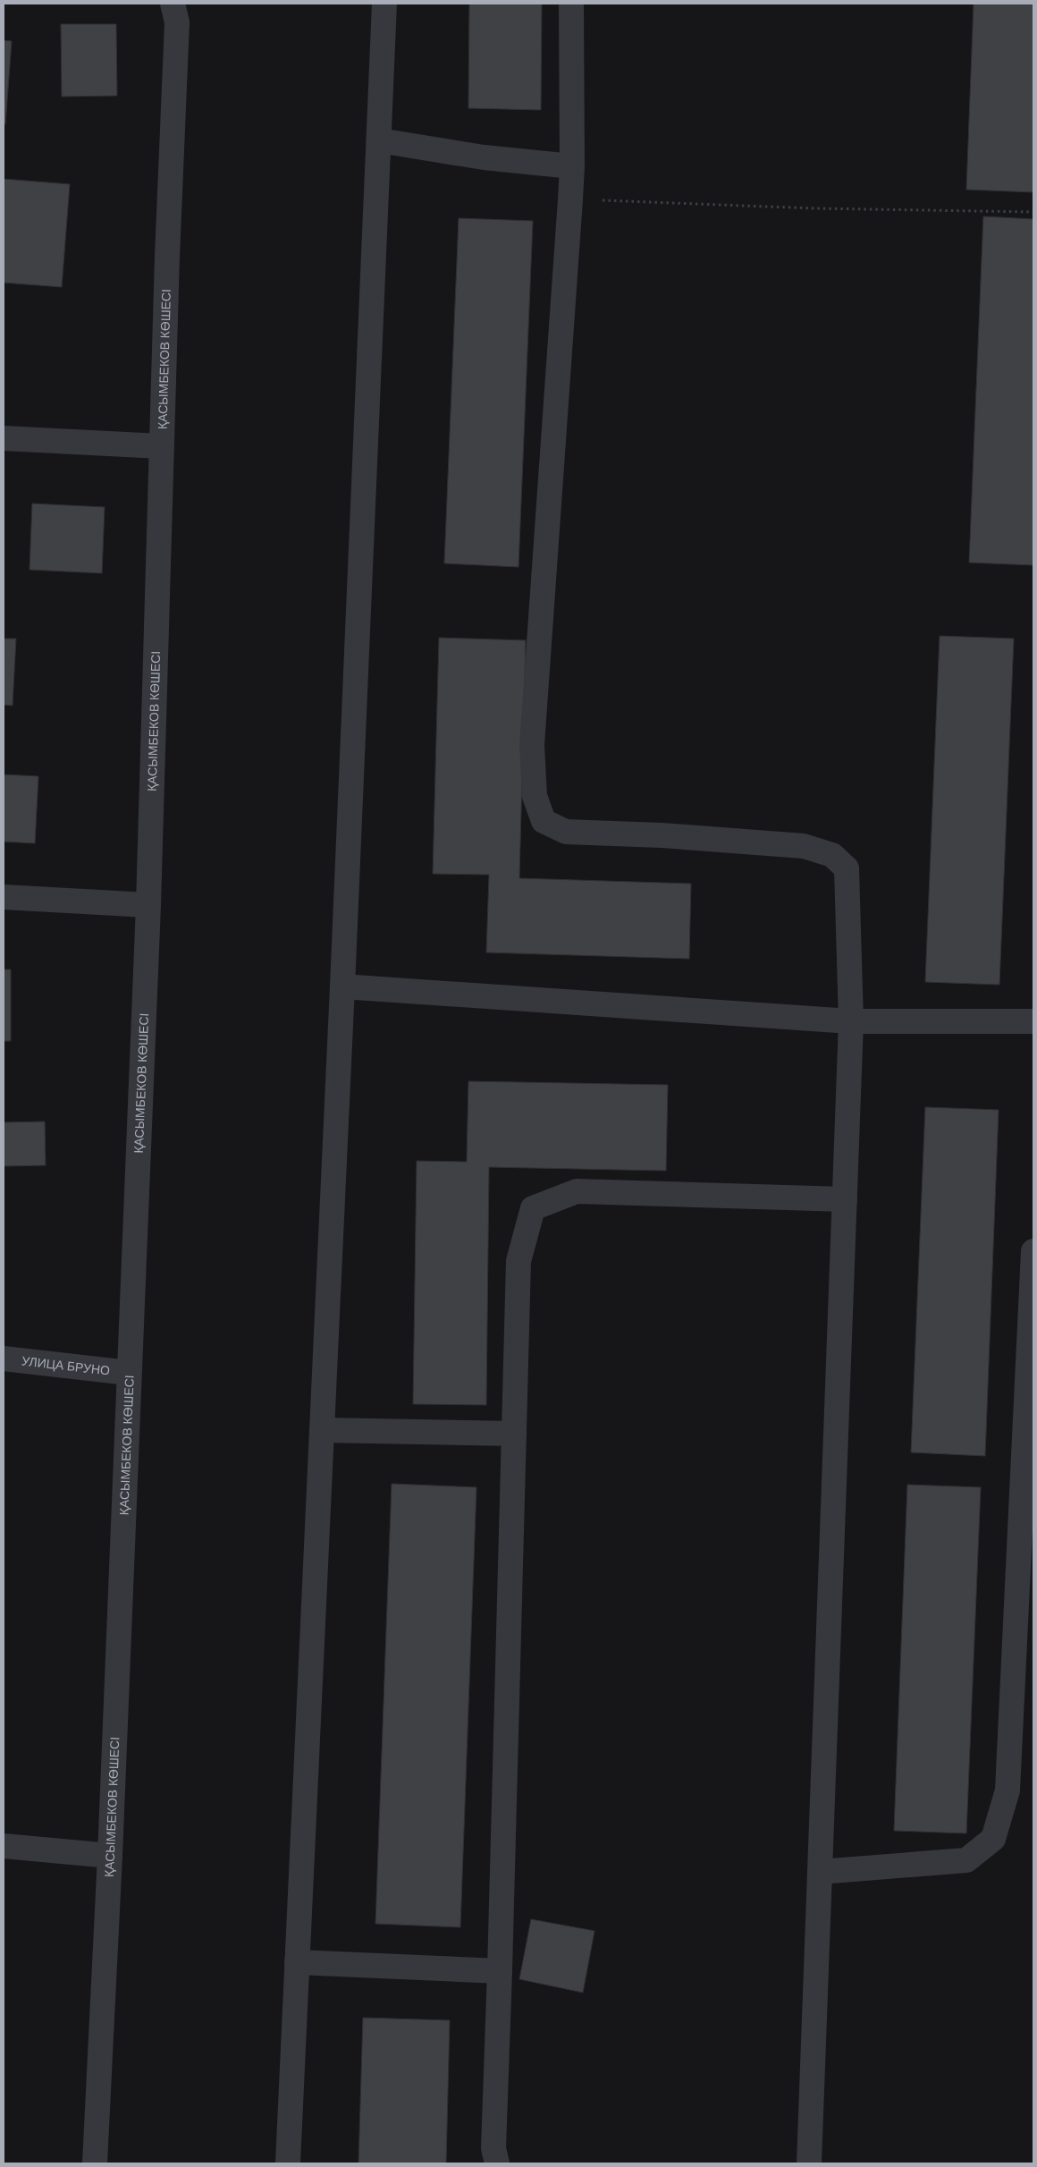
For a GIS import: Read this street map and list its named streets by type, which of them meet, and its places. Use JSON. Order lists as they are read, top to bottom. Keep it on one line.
{"streets":{"street":["ҚАСЫМБЕКОВ КӨШЕСІ","УЛИЦА БРУНО"]},"crossings":[["ҚАСЫМБЕКОВ КӨШЕСІ","УЛИЦА БРУНО"]]}
